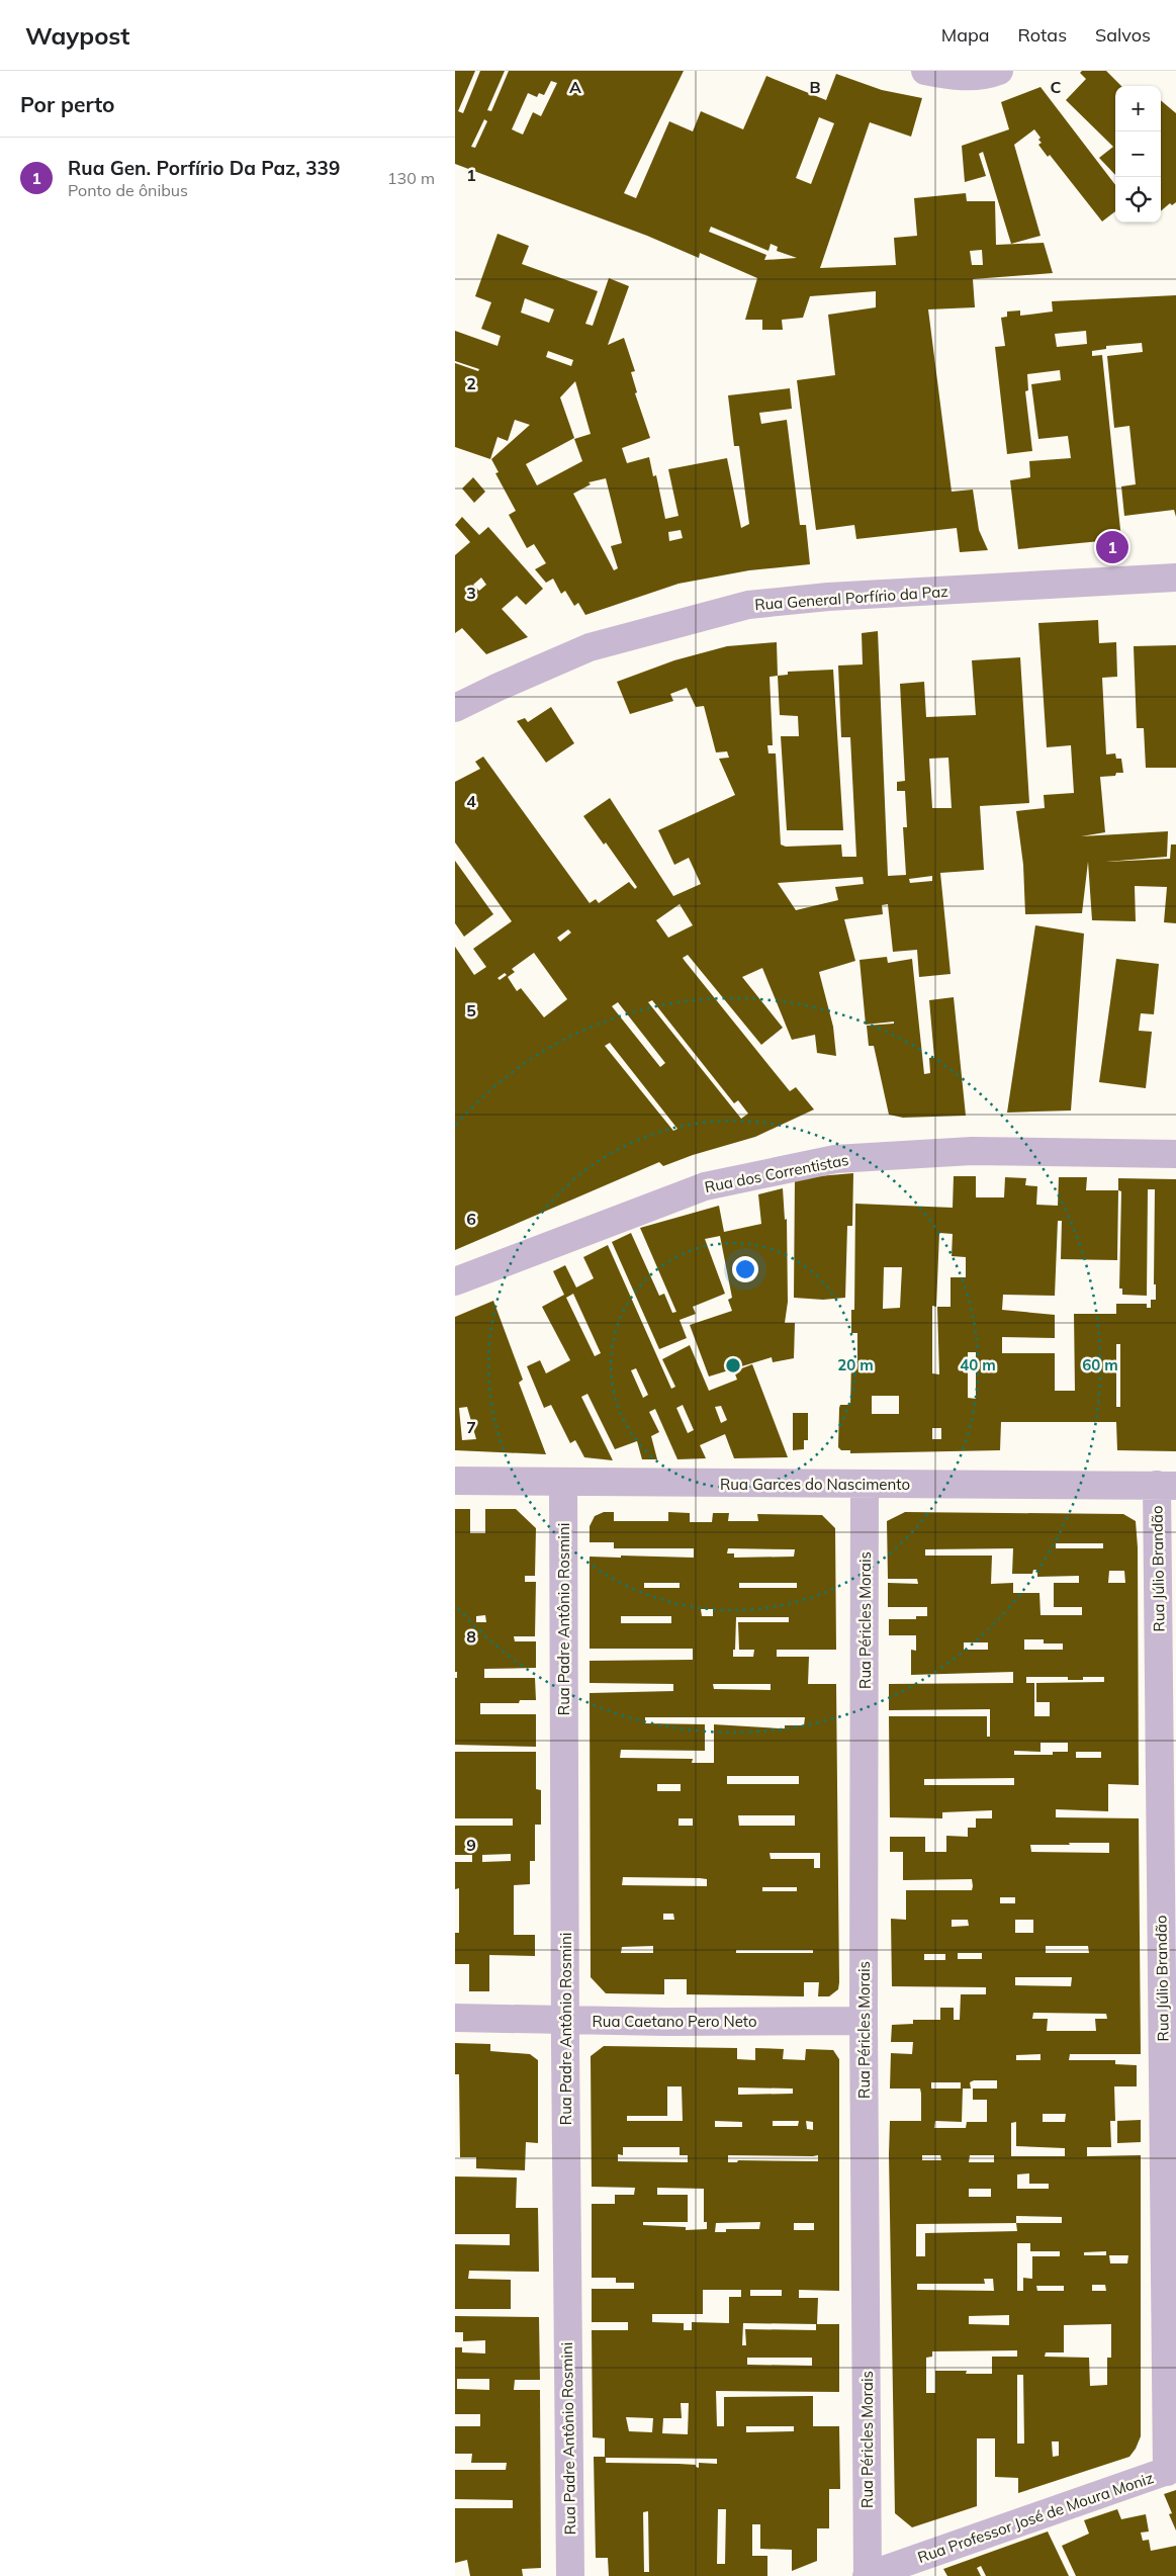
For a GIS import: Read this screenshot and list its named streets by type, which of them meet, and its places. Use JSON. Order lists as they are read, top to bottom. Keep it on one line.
{"streets":{"street":["Rua General Porfírio da Paz","Rua dos Correntistas","Rua Garces do Nascimento","Rua Júlio Brandão","Rua Padre Antônio Rosmini","Rua Péricles Morais","Rua Caetano Pero Neto","Rua Professor José de Moura Moniz"]},"crossings":[["Rua Garces do Nascimento","Rua Júlio Brandão"],["Rua Garces do Nascimento","Rua Padre Antônio Rosmini"],["Rua Garces do Nascimento","Rua Péricles Morais"],["Rua Júlio Brandão","Rua Professor José de Moura Moniz"],["Rua Padre Antônio Rosmini","Rua Caetano Pero Neto"],["Rua Péricles Morais","Rua Caetano Pero Neto"],["Rua Péricles Morais","Rua Professor José de Moura Moniz"]],"page":{"header":"Waypost","nav":["Mapa","Rotas","Salvos"],"heading":"Por perto","map_buttons":["+","−"],"list":[{"mark":"1","name":"Rua Gen. Porfírio Da Paz, 339","note":"Ponto de ônibus","value":"130 m"}],"pins":"1"},"grid":{"columns":["A","B","C"],"rows":["1","2","3","4","5","6","7","8","9"]},"rings":["20 m","40 m","60 m"]}
